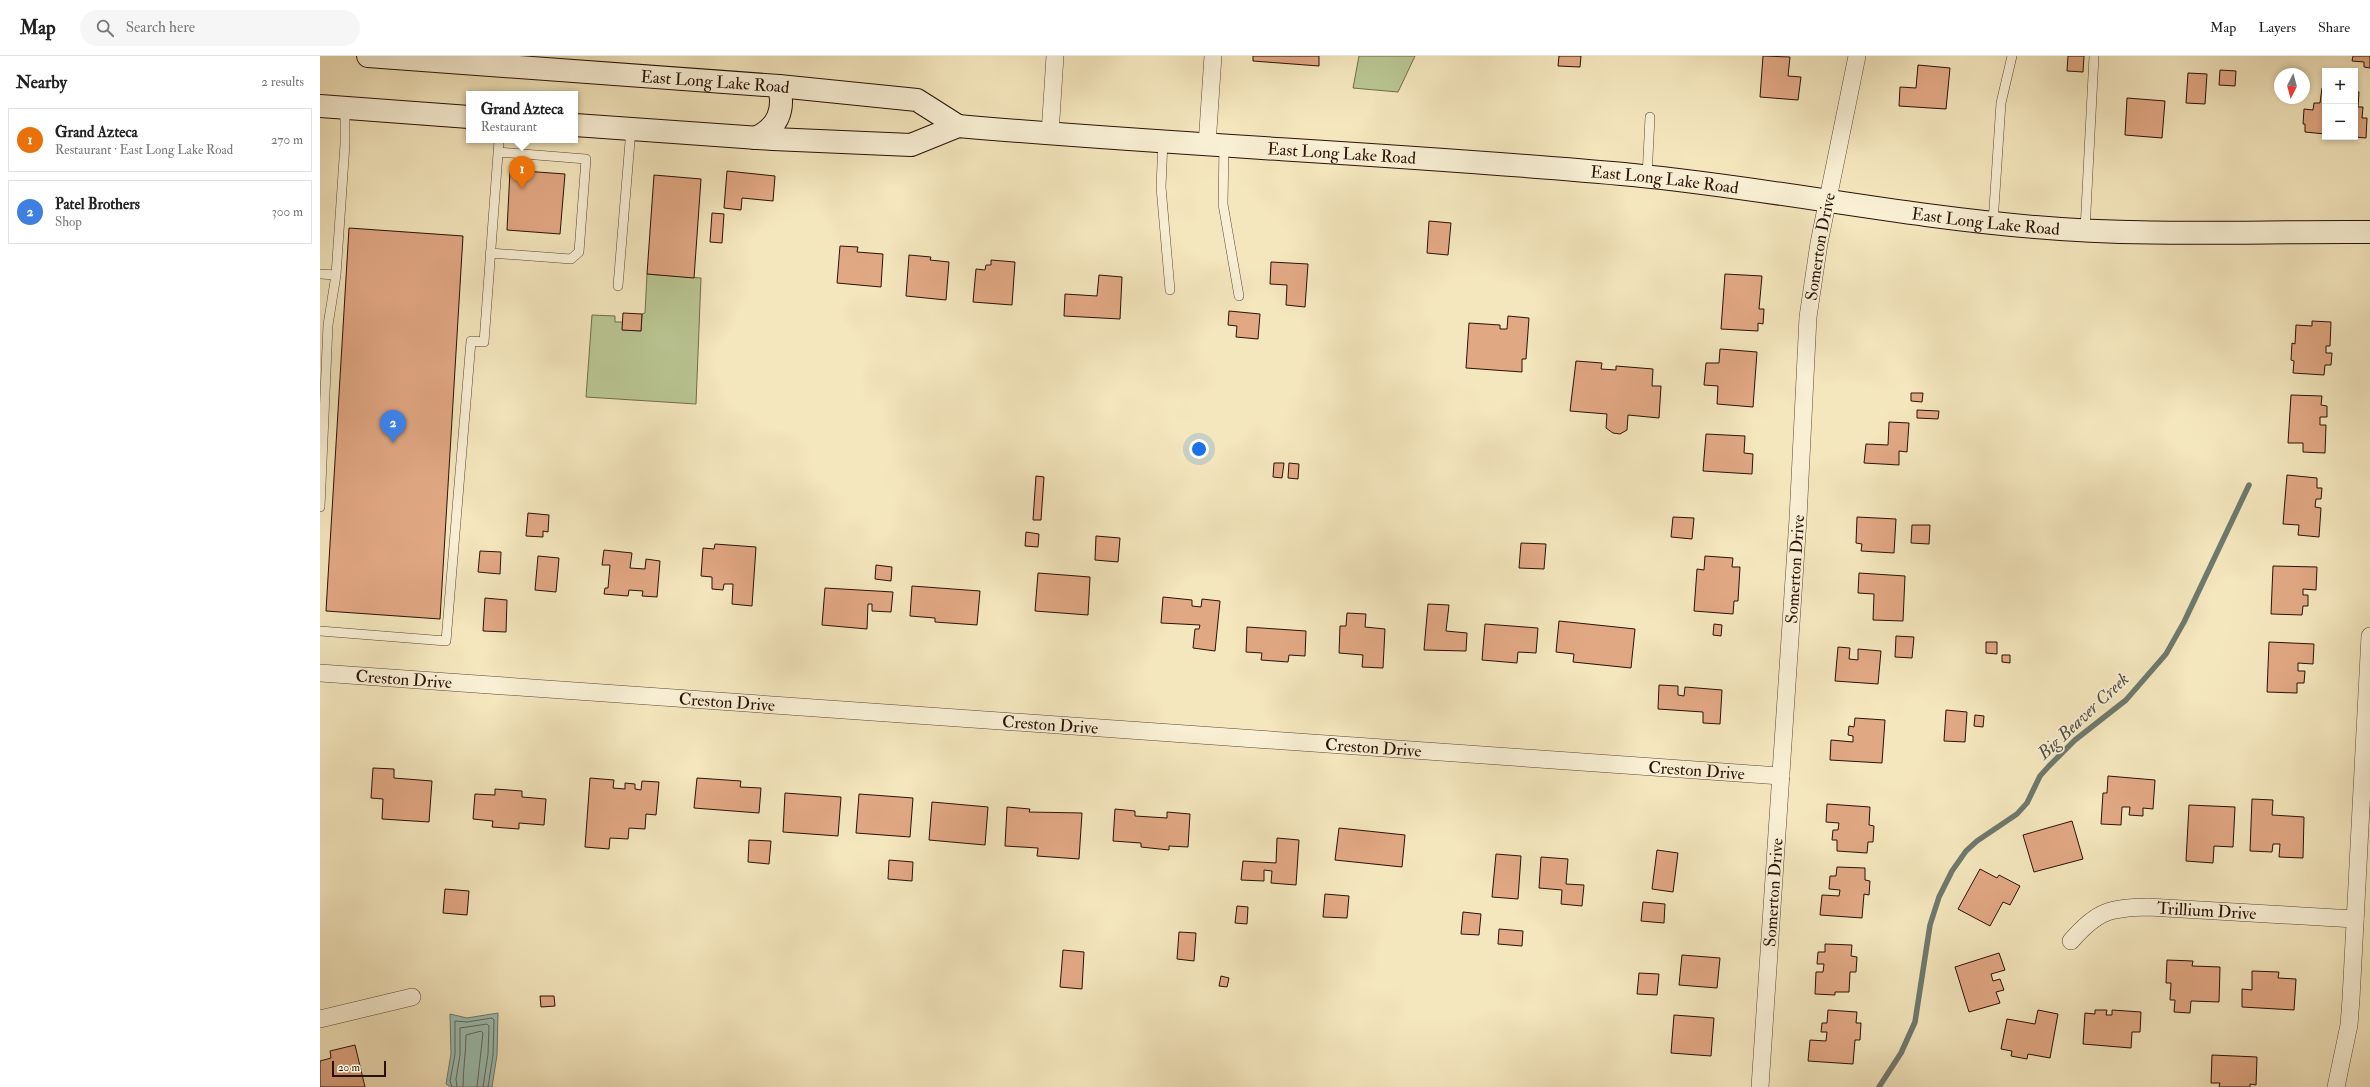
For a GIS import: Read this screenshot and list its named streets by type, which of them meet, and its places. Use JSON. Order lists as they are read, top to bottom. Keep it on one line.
{"streets":{"main road":["East Long Lake Road"],"street":["Somerton Drive","Creston Drive","Trillium Drive"]},"crossings":[["East Long Lake Road","Somerton Drive"],["Somerton Drive","Creston Drive"]],"water":["Big Beaver Creek"],"scale_bar":"20 m","north":"bottom","page":{"header":"Map","search":"Search here","nav":["Map","Layers","Share"],"heading":["Nearby","2 results"],"map_buttons":["+","−"],"popup":["Grand Azteca","Restaurant"],"list":[{"mark":"1","name":"Grand Azteca","note":"Restaurant · East Long Lake Road","value":"270 m"},{"mark":"2","name":"Patel Brothers","note":"Shop","value":"300 m"}],"pins":["1","2"],"scale":"20 m"}}
